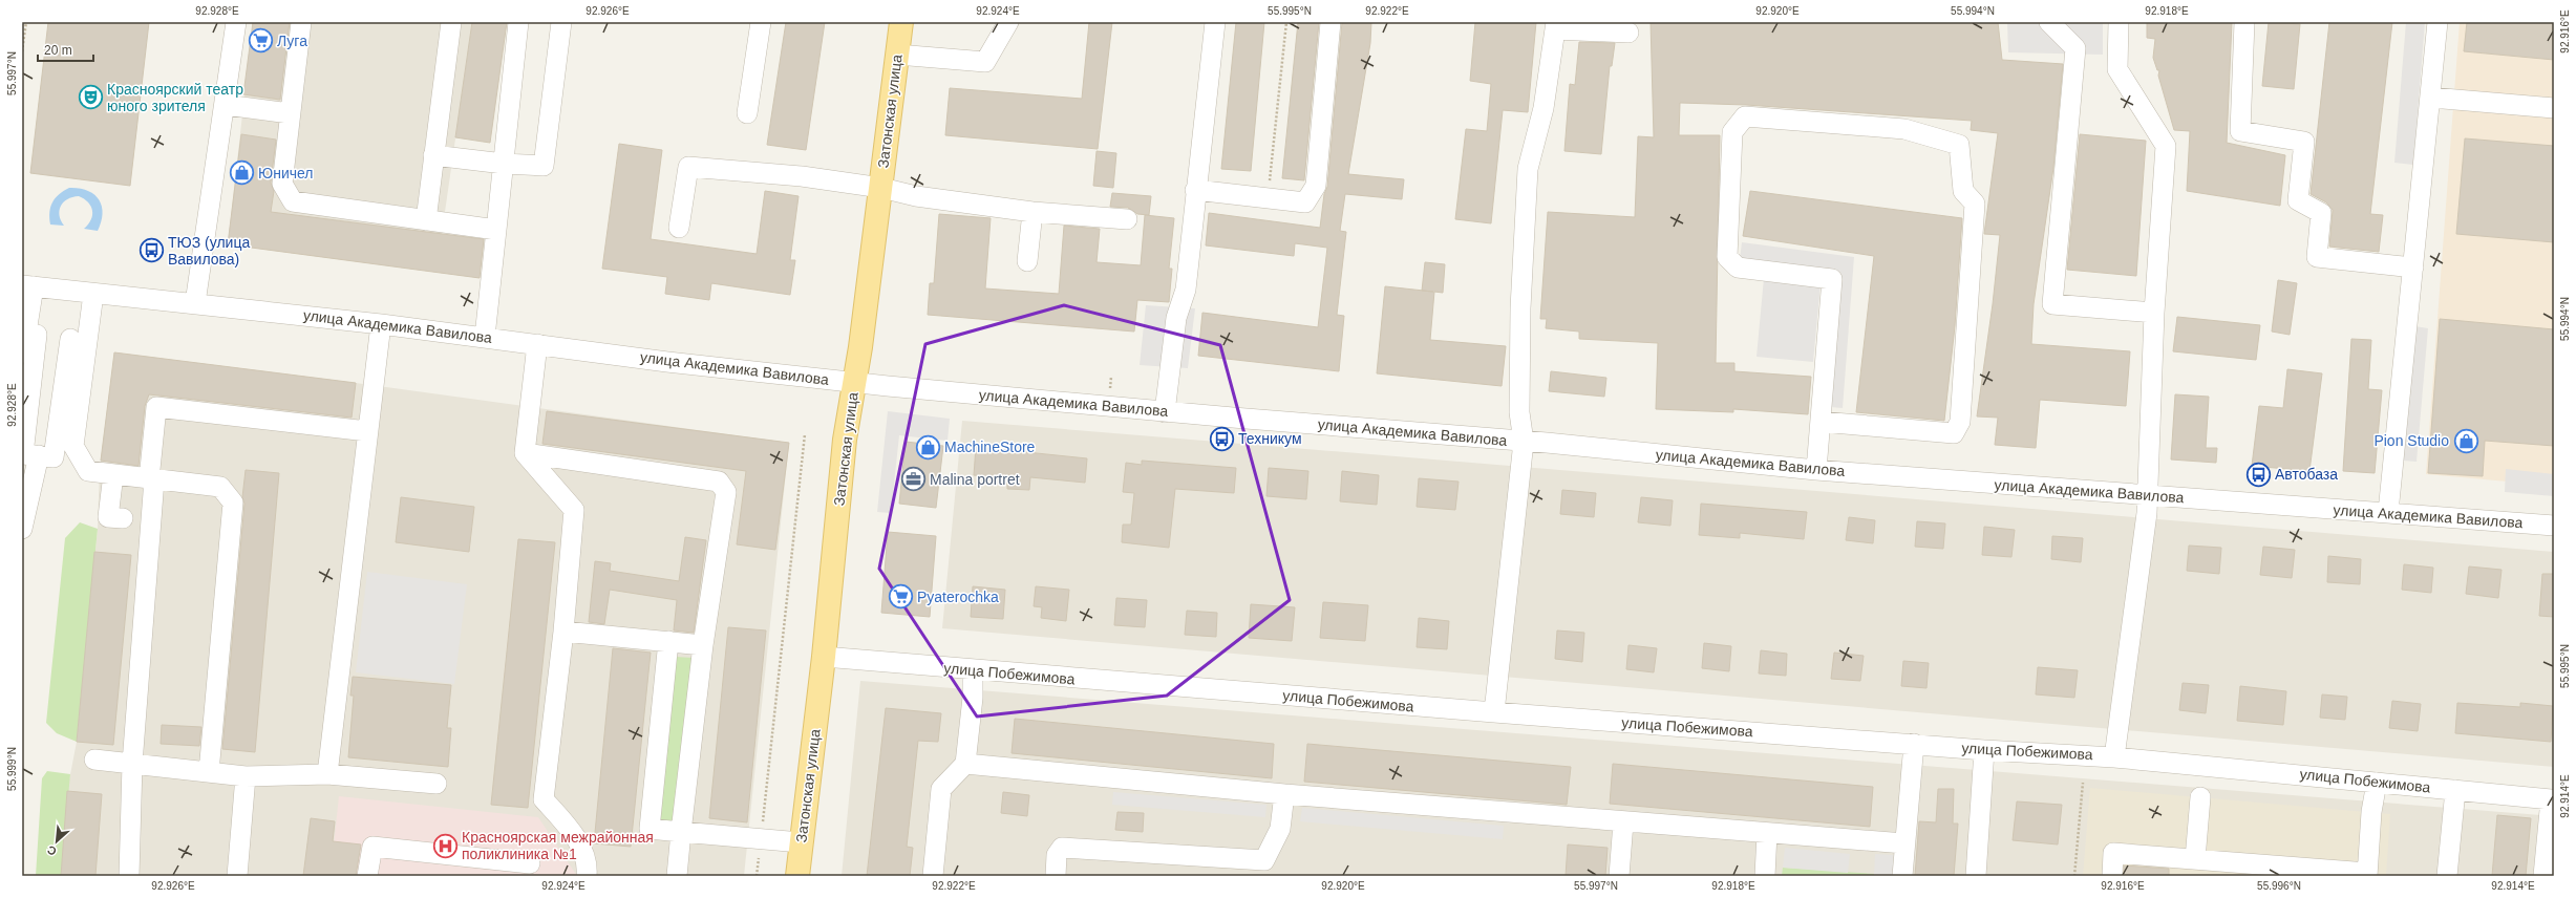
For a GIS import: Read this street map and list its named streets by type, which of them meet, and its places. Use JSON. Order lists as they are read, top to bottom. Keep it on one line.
{"streets":{"main road":["Затонская улица"],"street":["улица Академика Вавилова","улица Побежимова"]},"crossings":[["Затонская улица","улица Академика Вавилова"],["Затонская улица","улица Побежимова"]],"places":{"supermarket":["Луга","Pyaterochka"],"theatre":["Красноярский театр юного зрителя"],"shop":["Юничел","Pion Studio","MachineStore"],"bus stop":["ТЮЗ (улица Вавилова)","Техникум","Автобаза"],"office":["Malina portret"],"hospital":["Красноярская межрайонная поликлиника №1"]},"scale_bar":"20 m","north":"bottom left","coordinates":["92.928°E","92.926°E","92.924°E","55.995°N","92.922°E","92.920°E","55.994°N","92.918°E","92.916°E","55.997°N","55.999°N","92.914°E","55.996°N"]}
